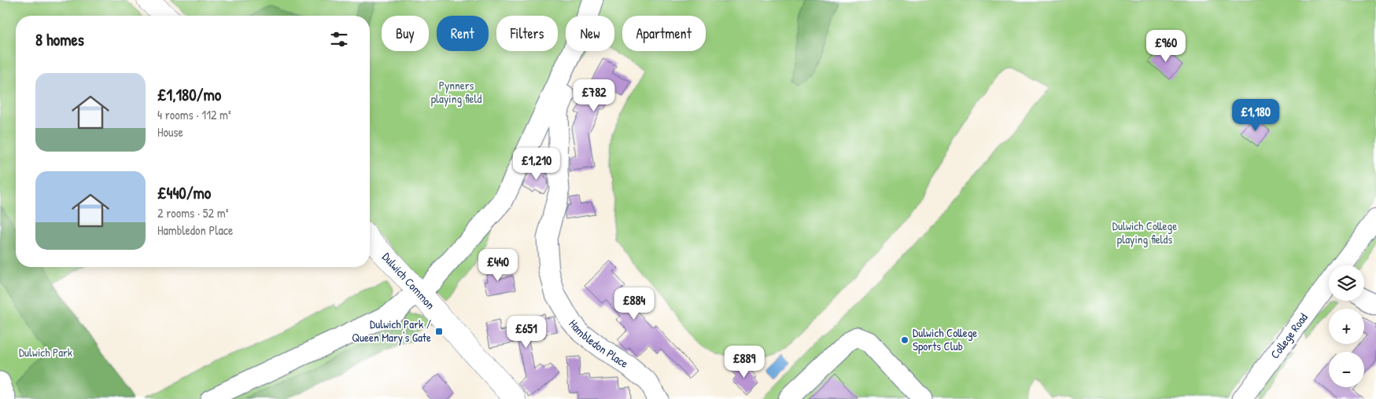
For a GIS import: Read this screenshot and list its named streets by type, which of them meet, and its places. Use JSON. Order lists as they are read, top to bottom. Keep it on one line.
{"streets":{"highway":["Dulwich Common"],"street":["College Road","Hambledon Place"]},"parks":["Pynners playing field","Dulwich College playing fields","Dulwich Park"],"places":{"transit":["Dulwich Park / Queen Mary's Gate"],"other":["Dulwich College Sports Club"]},"page":{"chip":["Buy","Rent","Filters","New","Apartment"],"heading":"8 homes","price":["£960","£782","£1,180","£1,210","£440","£884","£651","£889"],"list":[{"name":"£1,180/mo","note":"4 rooms · 112 m² · House"},{"name":"£440/mo","note":"2 rooms · 52 m² · Hambledon Place"}],"map_buttons":["+","−"]}}
